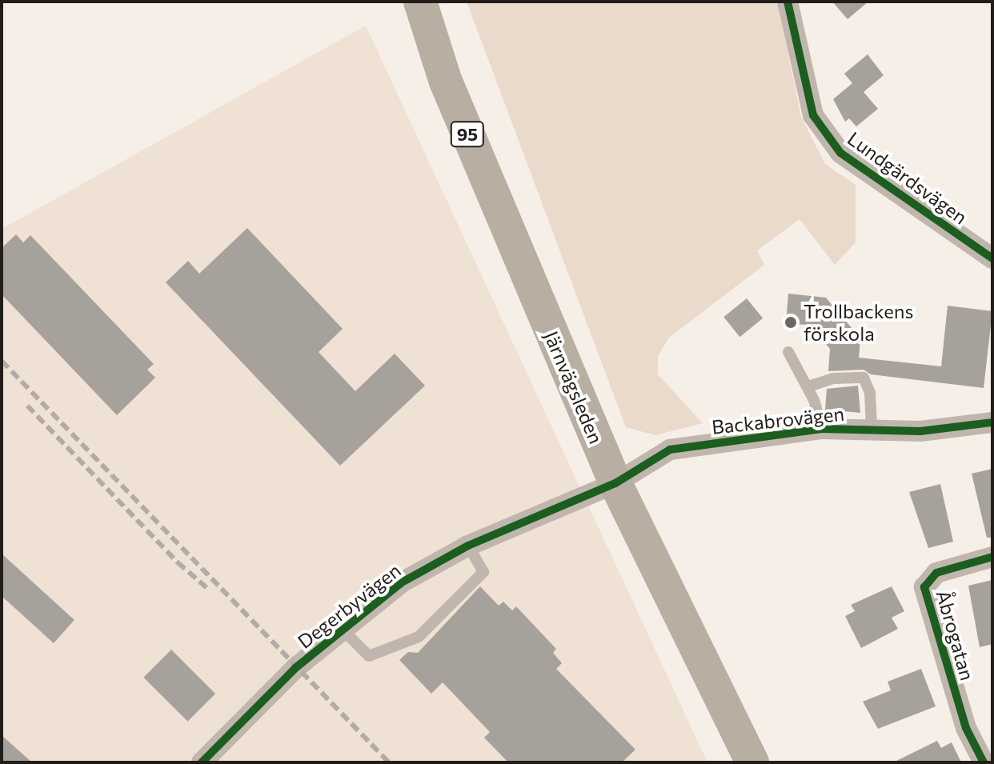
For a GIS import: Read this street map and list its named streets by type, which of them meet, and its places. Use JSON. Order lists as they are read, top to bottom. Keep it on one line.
{"streets":{"main road":["95","Järnvägsleden"],"street":["Lundgärdsvägen","Backabrovägen","Degerbyvägen","Åbrogatan"]},"crossings":[["Järnvägsleden","Backabrovägen"],["Järnvägsleden","Degerbyvägen"],["Backabrovägen","Degerbyvägen"]],"places":["Trollbackens förskola"]}
